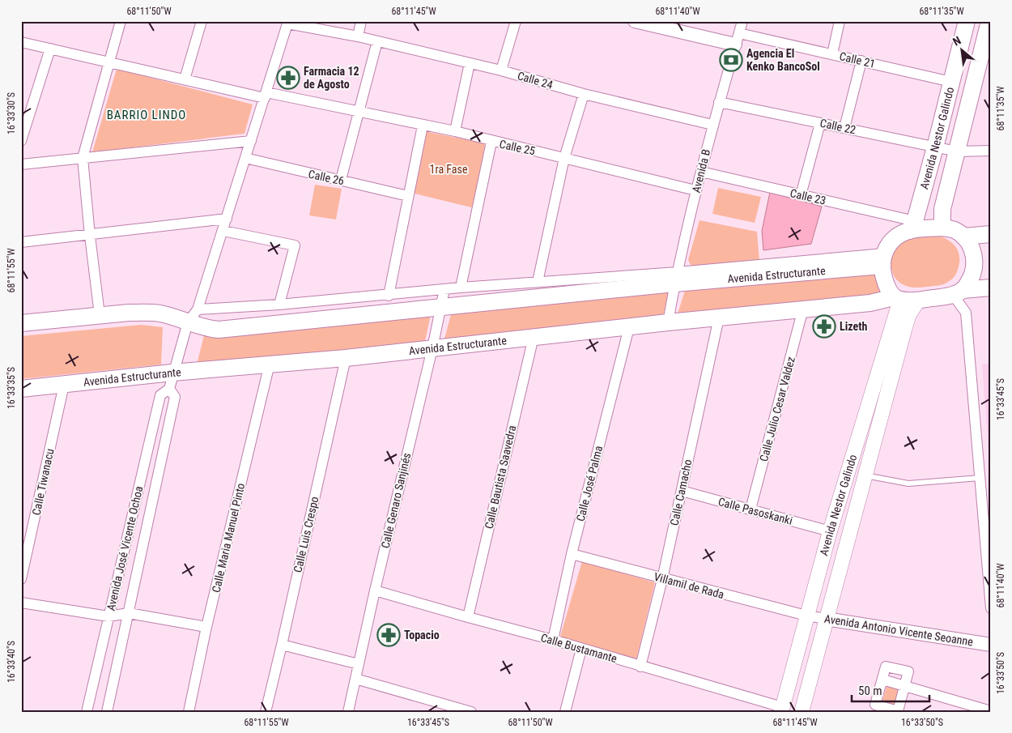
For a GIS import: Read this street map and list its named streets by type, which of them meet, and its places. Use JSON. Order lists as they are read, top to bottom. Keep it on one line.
{"streets":{"main road":["Avenida Nestor Galindo","Avenida Estructurante"],"street":["Calle 21","Calle 24","Calle 22","Calle 25","Avenida B","Calle 26","Calle 23","Calle Julio Cesar Valdez","Calle Bautista Saavedra","Calle Tiwanacu","Calle José Palma","Calle Camacho","Calle Genaro Sanjinés","Calle Pasoskanki","Calle Luis Crespo","Calle Maria Manuel Pinto","Avenida José Vicente Ochoa","Villamil de Rada","Avenida Antonio Vicente Seoanne","Calle Bustamante"]},"crossings":[["Calle 21","Avenida Nestor Galindo"],["Calle 21","Avenida B"],["Calle 24","Avenida B"],["Calle 22","Avenida Nestor Galindo"],["Calle 22","Avenida B"],["Avenida Nestor Galindo","Calle 23"],["Avenida Nestor Galindo","Avenida Estructurante"],["Avenida Nestor Galindo","Calle Pasoskanki"],["Avenida Nestor Galindo","Villamil de Rada"],["Avenida Nestor Galindo","Avenida Antonio Vicente Seoanne"],["Avenida Nestor Galindo","Calle Bustamante"],["Calle 25","Avenida B"],["Avenida B","Calle 23"],["Avenida B","Avenida Estructurante"],["Calle 23","Avenida Estructurante"],["Avenida Estructurante","Calle Julio Cesar Valdez"],["Avenida Estructurante","Calle Bautista Saavedra"],["Avenida Estructurante","Calle Tiwanacu"],["Avenida Estructurante","Calle José Palma"],["Avenida Estructurante","Calle Camacho"],["Avenida Estructurante","Calle Genaro Sanjinés"],["Avenida Estructurante","Calle Luis Crespo"],["Avenida Estructurante","Calle Maria Manuel Pinto"],["Calle Julio Cesar Valdez","Calle Pasoskanki"],["Calle Bautista Saavedra","Calle Bustamante"],["Calle José Palma","Villamil de Rada"],["Calle José Palma","Calle Bustamante"],["Calle Camacho","Calle Pasoskanki"],["Calle Camacho","Villamil de Rada"],["Calle Camacho","Calle Bustamante"],["Calle Genaro Sanjinés","Calle Bustamante"],["Villamil de Rada","Avenida Antonio Vicente Seoanne"]],"districts":["BARRIO LINDO"],"parks":["1ra Fase"],"places":{"bank":["Agencia El Kenko BancoSol"],"pharmacy":["Farmacia 12 de Agosto","Lizeth","Topacio"]},"scale_bar":"50 m","north":"top left","coordinates":["68°11'50\"W","68°11'45\"W","68°11'40\"W","68°11'35\"W","16°33'30\"S","68°11'55\"W","16°33'35\"S","16°33'45\"S","16°33'40\"S","16°33'50\"S"]}
